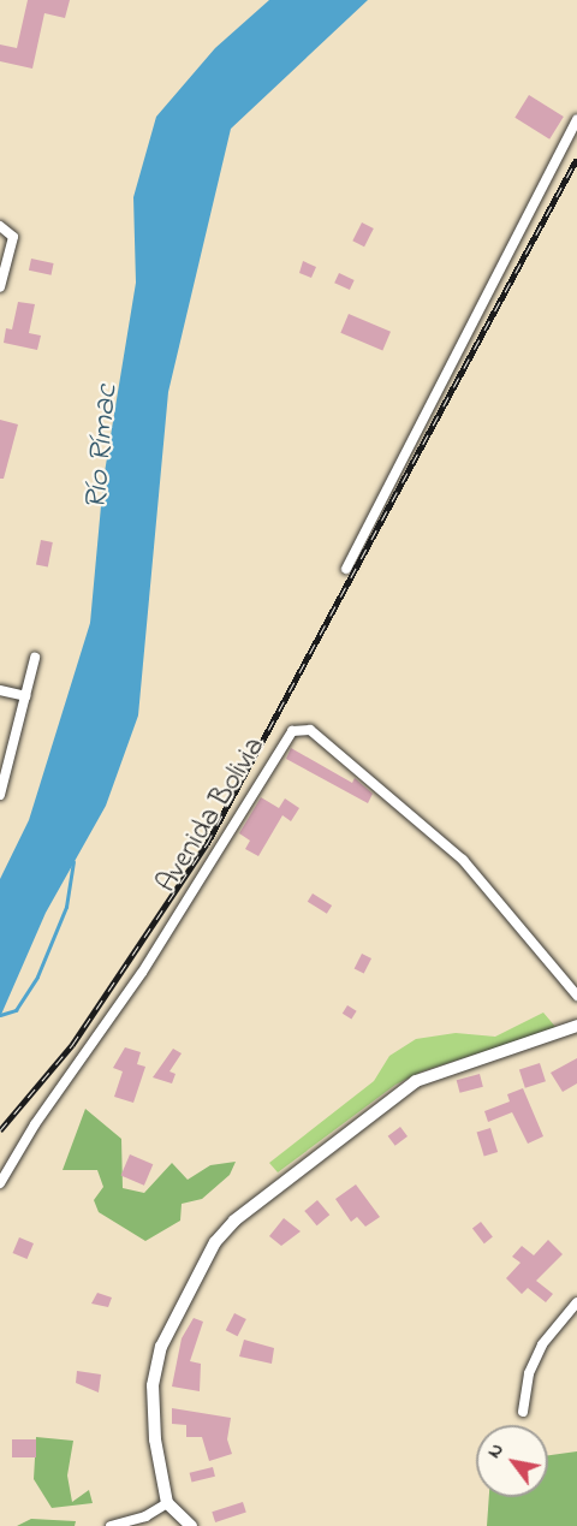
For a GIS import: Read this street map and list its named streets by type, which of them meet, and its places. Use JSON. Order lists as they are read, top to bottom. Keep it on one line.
{"streets":{"street":["Avenida Bolivia"]},"water":["Río Rímac"],"north":"top left"}
